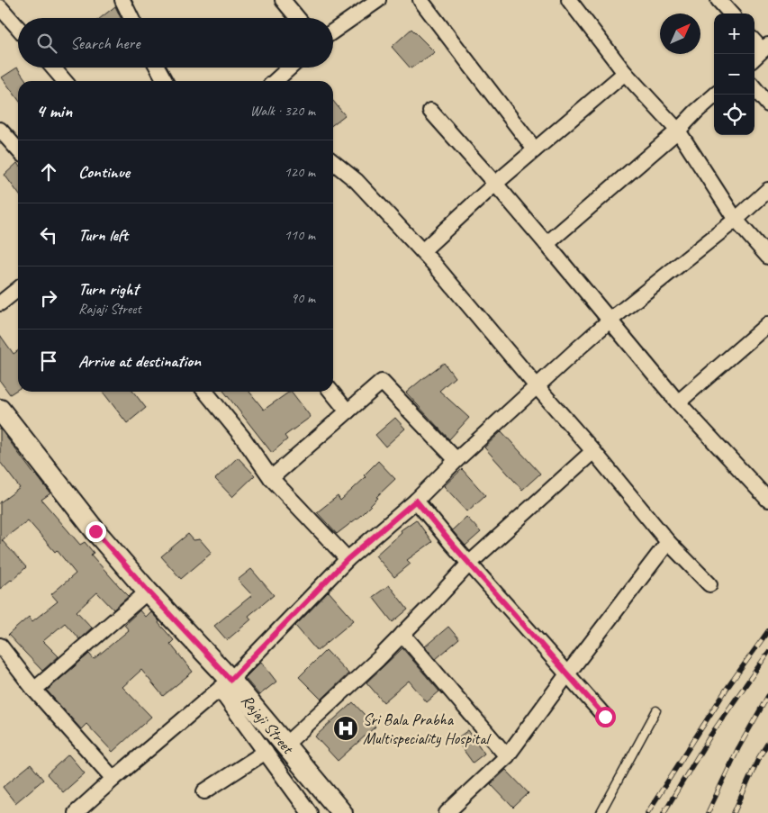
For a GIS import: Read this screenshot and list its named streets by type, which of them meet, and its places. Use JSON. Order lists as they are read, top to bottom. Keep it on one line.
{"streets":{"street":["Rajaji Street"]},"places":{"hospital":["Sri Bala Prabha Multispeciality Hospital"]},"north":"top right","page":{"map_buttons":["+","−"],"search":"Search here","heading":["4 min","Walk · 320 m"],"list":[["Continue","120 m"],["Turn left","110 m"],["Turn right","Rajaji Street","90 m"],"Arrive at destination"]}}
